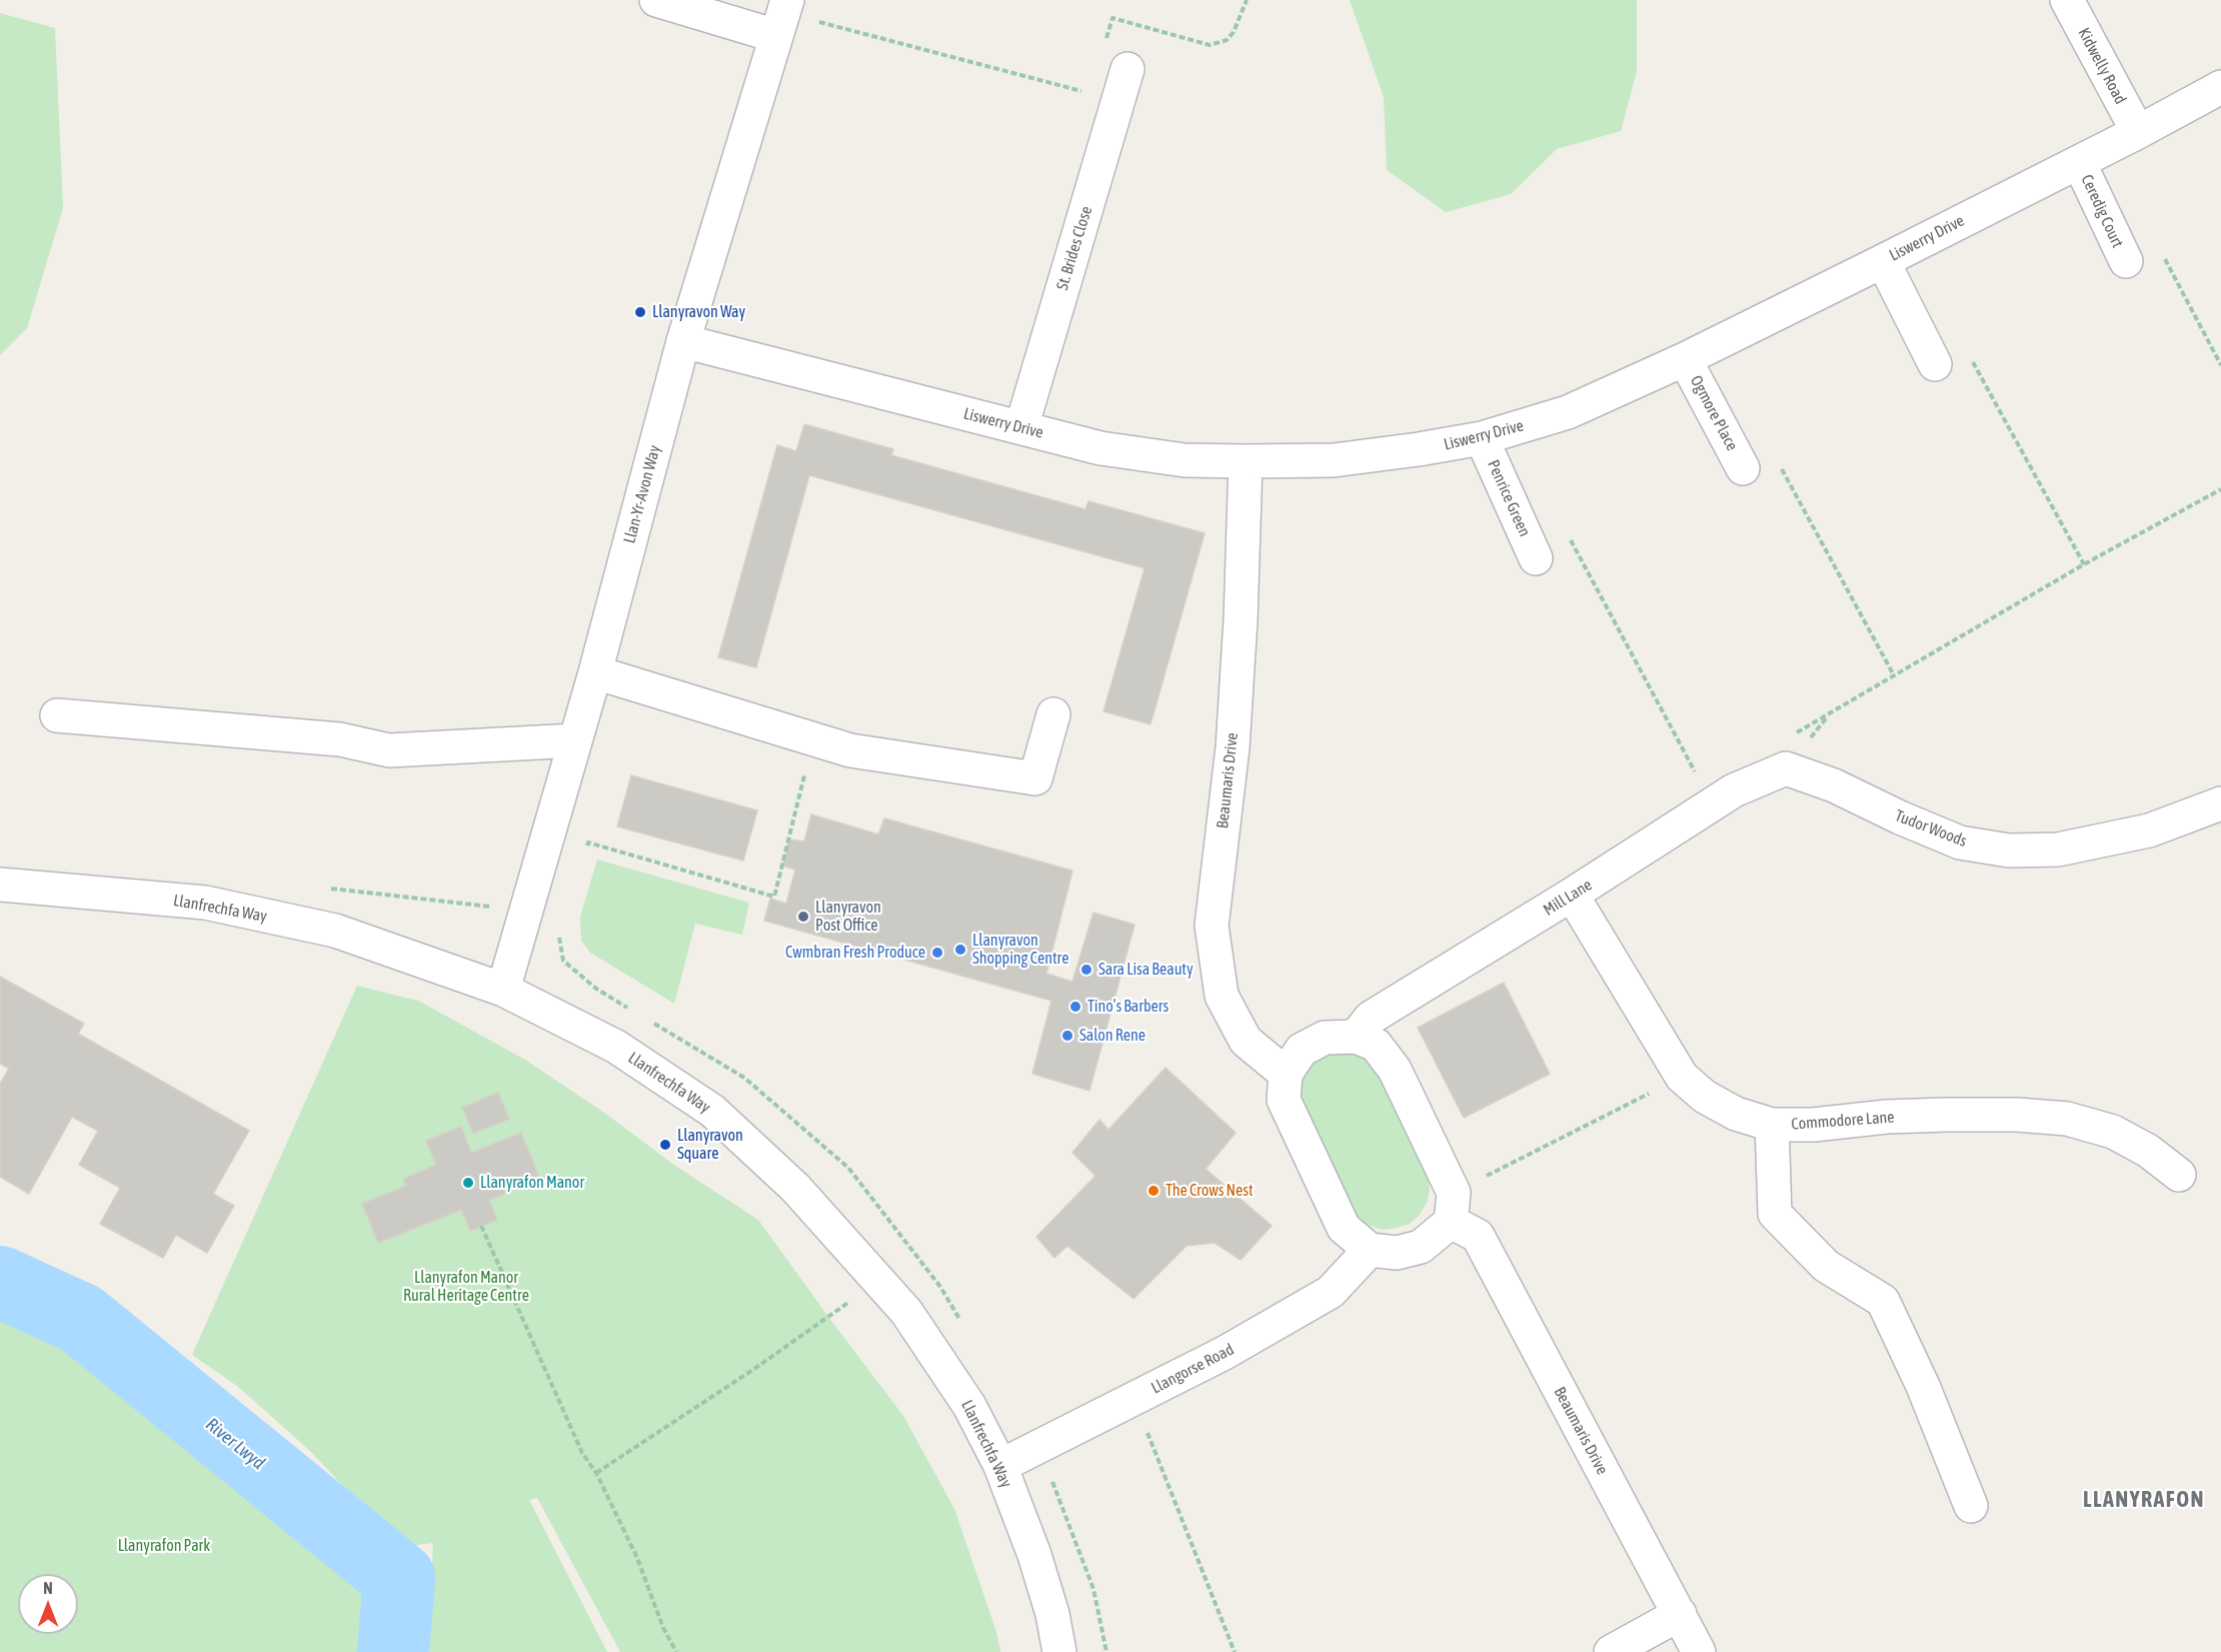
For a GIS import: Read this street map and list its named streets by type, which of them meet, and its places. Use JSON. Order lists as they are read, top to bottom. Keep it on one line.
{"streets":{"street":["Kidwelly Road","Ceredig Court","Liswerry Drive","St. Brides Close","Ogmore Place","Llan-Yr-Avon Way","Penrice Green","Beaumaris Drive","Tudor Woods","Mill Lane","Llanfrechfa Way","Commodore Lane","Llangorse Road"]},"crossings":[["Kidwelly Road","Liswerry Drive"],["Ceredig Court","Liswerry Drive"],["Liswerry Drive","St. Brides Close"],["Liswerry Drive","Ogmore Place"],["Liswerry Drive","Llan-Yr-Avon Way"],["Liswerry Drive","Penrice Green"],["Liswerry Drive","Beaumaris Drive"],["Llan-Yr-Avon Way","Llanfrechfa Way"],["Tudor Woods","Mill Lane"],["Mill Lane","Commodore Lane"],["Llanfrechfa Way","Llangorse Road"]],"districts":["LLANYRAFON"],"water":["River Lwyd"],"parks":["Llanyrafon Manor Rural Heritage Centre","Llanyrafon Park"],"places":["Llanyravon Way","Llanyravon Post Office","Llanyravon Shopping Centre","Cwmbran Fresh Produce","Sara Lisa Beauty","Tino’s Barbers","Salon Rene","Llanyravon Square","Llanyrafon Manor","The Crows Nest"],"north":"top"}
